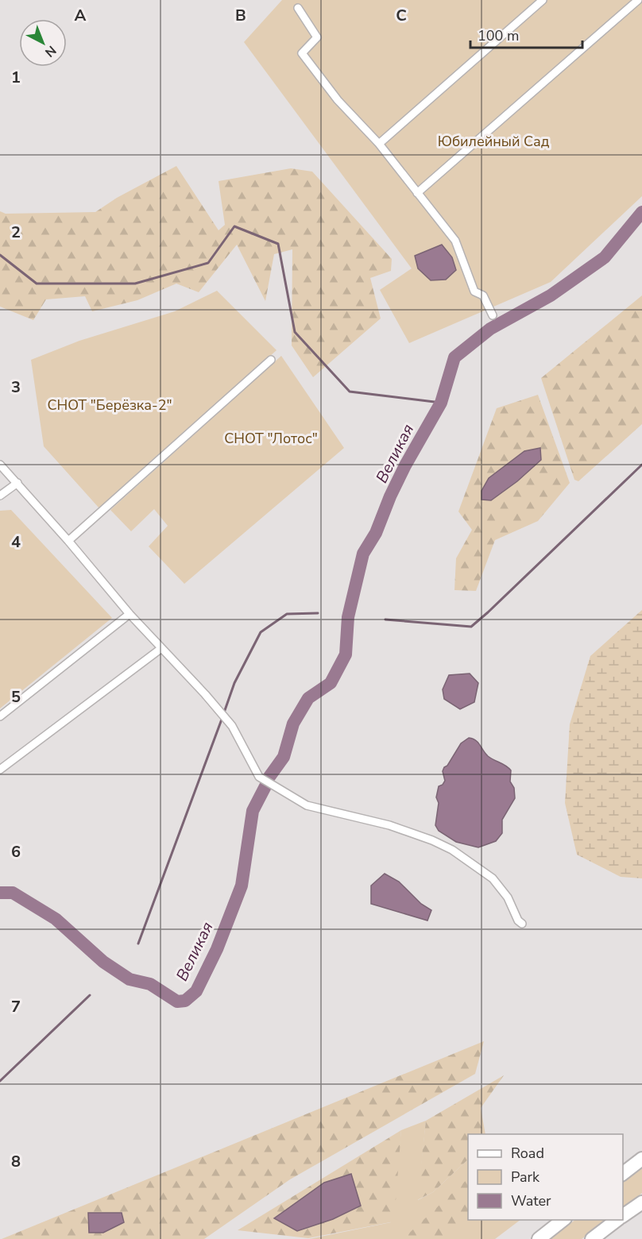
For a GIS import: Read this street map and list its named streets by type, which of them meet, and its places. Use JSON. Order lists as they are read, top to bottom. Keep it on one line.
{"water":["Великая"],"parks":["Юбилейный Сад","СНОТ \"Берёзка-2\"","СНОТ \"Лотос\""],"legend":["Road","Park","Water"],"scale_bar":"100 m","north":"bottom right","grid":{"columns":["A","B","C"],"rows":["1","2","3","4","5","6","7","8"]}}
